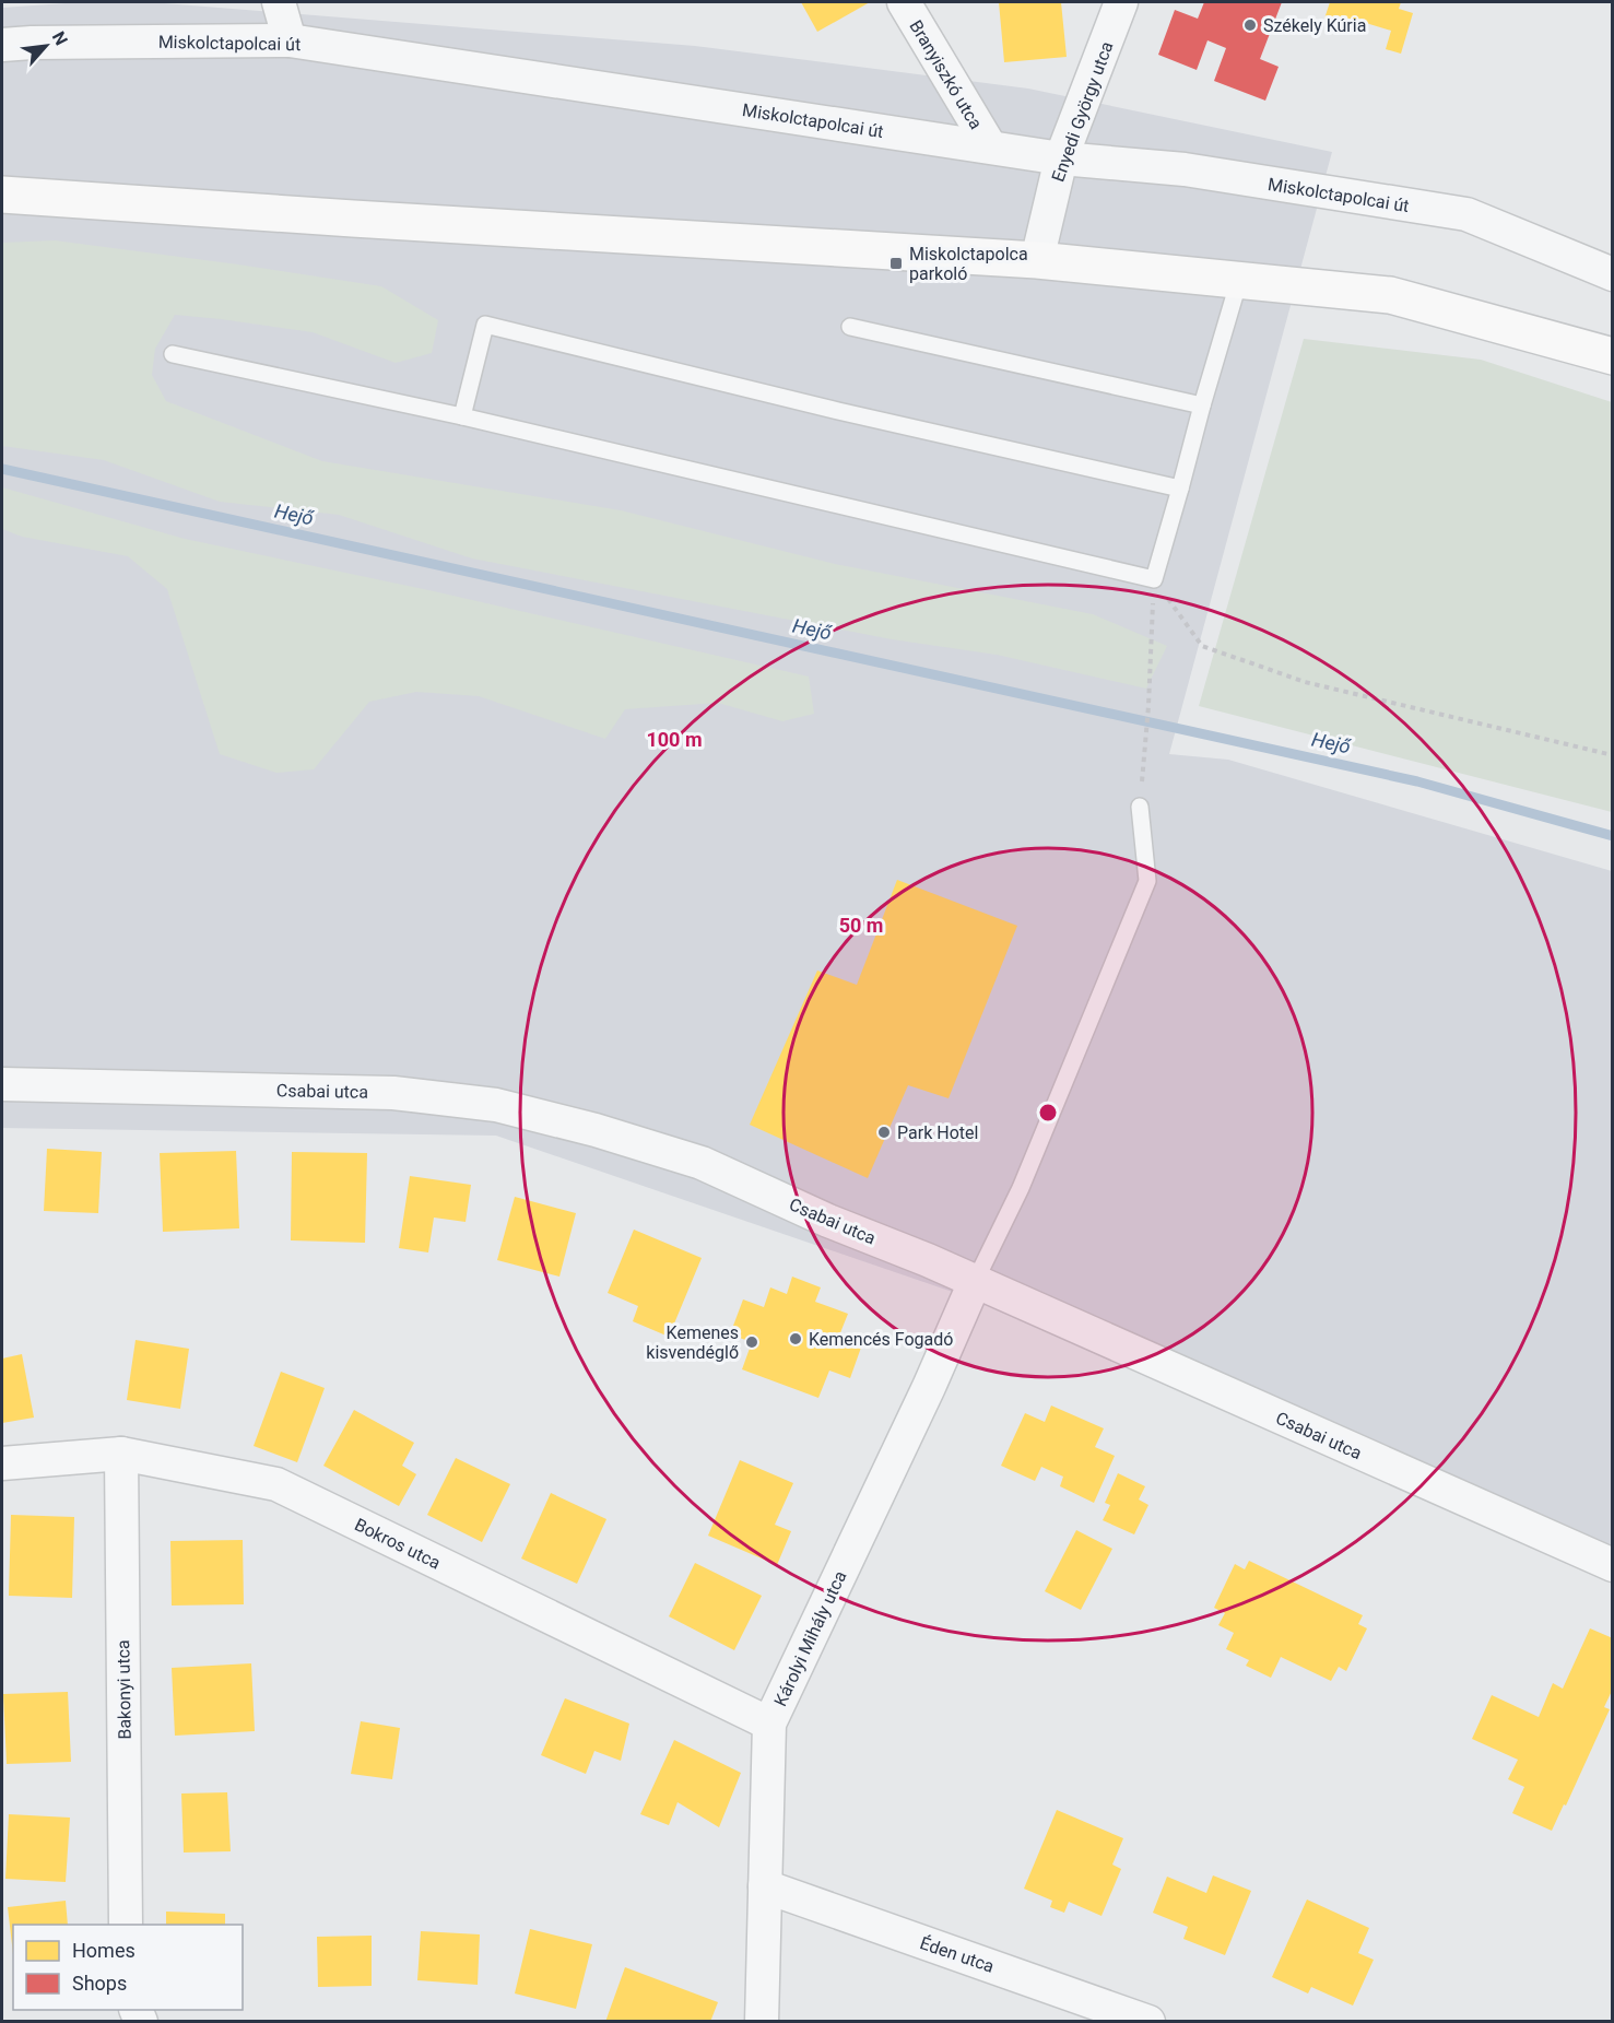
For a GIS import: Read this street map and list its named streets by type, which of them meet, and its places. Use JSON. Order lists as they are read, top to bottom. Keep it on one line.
{"streets":{"street":["Miskolctapolcai út","Branyiszkó utca","Enyedi György utca","Csabai utca","Bokros utca","Károlyi Mihály utca","Bakonyi utca","Éden utca"]},"crossings":[["Miskolctapolcai út","Branyiszkó utca"],["Miskolctapolcai út","Enyedi György utca"],["Csabai utca","Károlyi Mihály utca"],["Bokros utca","Károlyi Mihály utca"],["Bokros utca","Bakonyi utca"],["Károlyi Mihály utca","Éden utca"]],"water":["Hejő"],"places":{"other":["Székely Kúria","Park Hotel","Kemencés Fogadó","Kemenes kisvendéglő"],"transit":["Miskolctapolca parkoló"]},"legend":["Homes","Shops"],"north":"top right","rings":["100 m","50 m"]}
